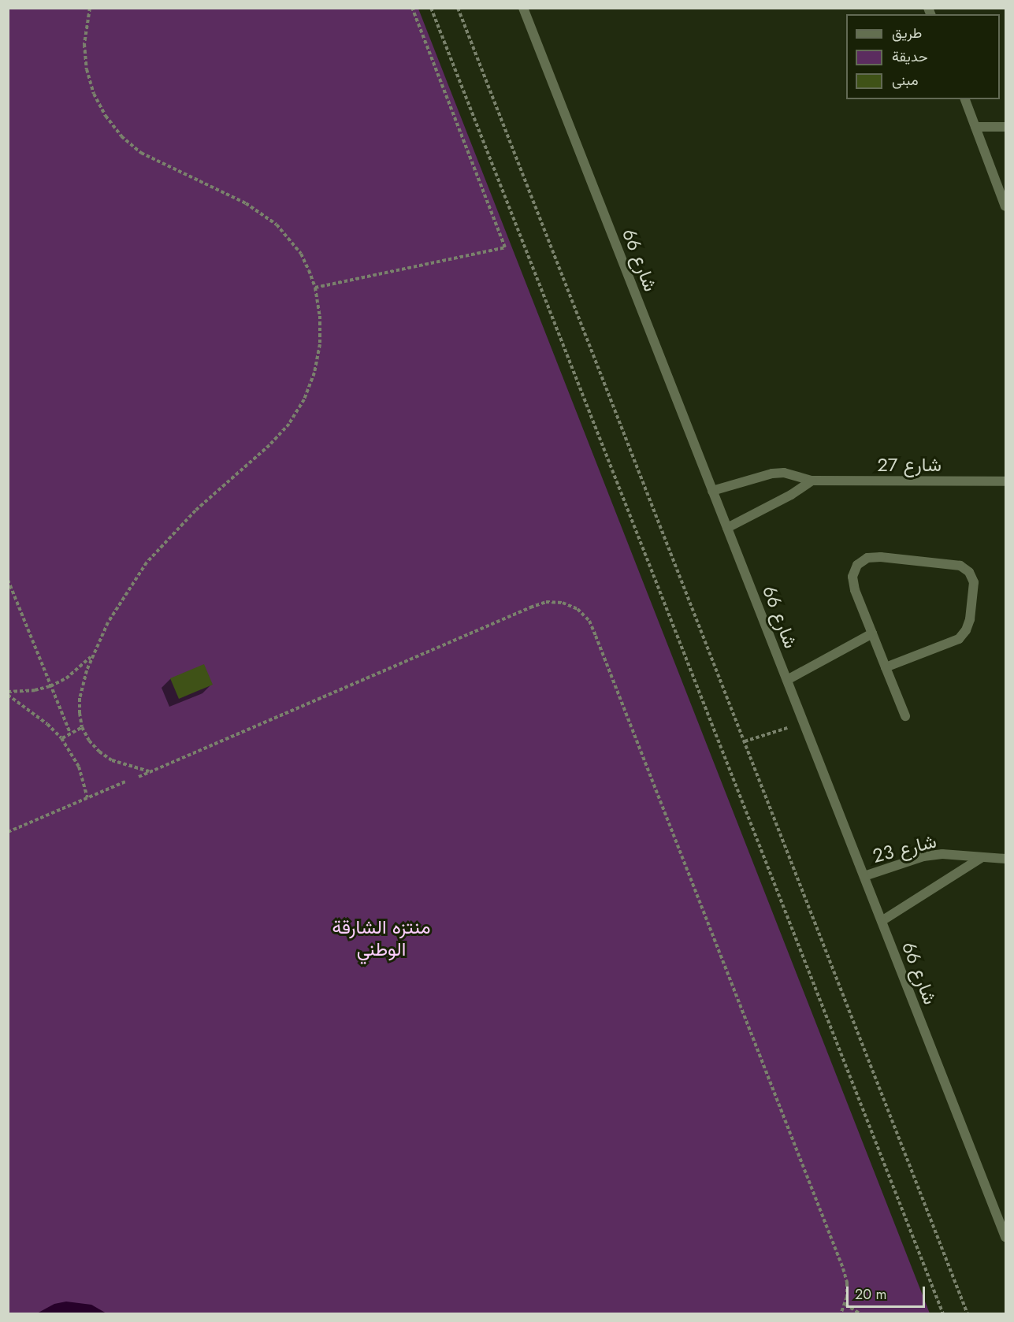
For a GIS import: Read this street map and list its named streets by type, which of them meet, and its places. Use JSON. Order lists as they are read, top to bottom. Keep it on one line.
{"streets":{"street":["شارع 66","شارع 27","شارع 23"]},"crossings":[["شارع 66","شارع 27"],["شارع 66","شارع 23"]],"parks":["منتزه الشارقة الوطني"],"legend":["طريق","حديقة","مبنى"],"scale_bar":"20 m"}
